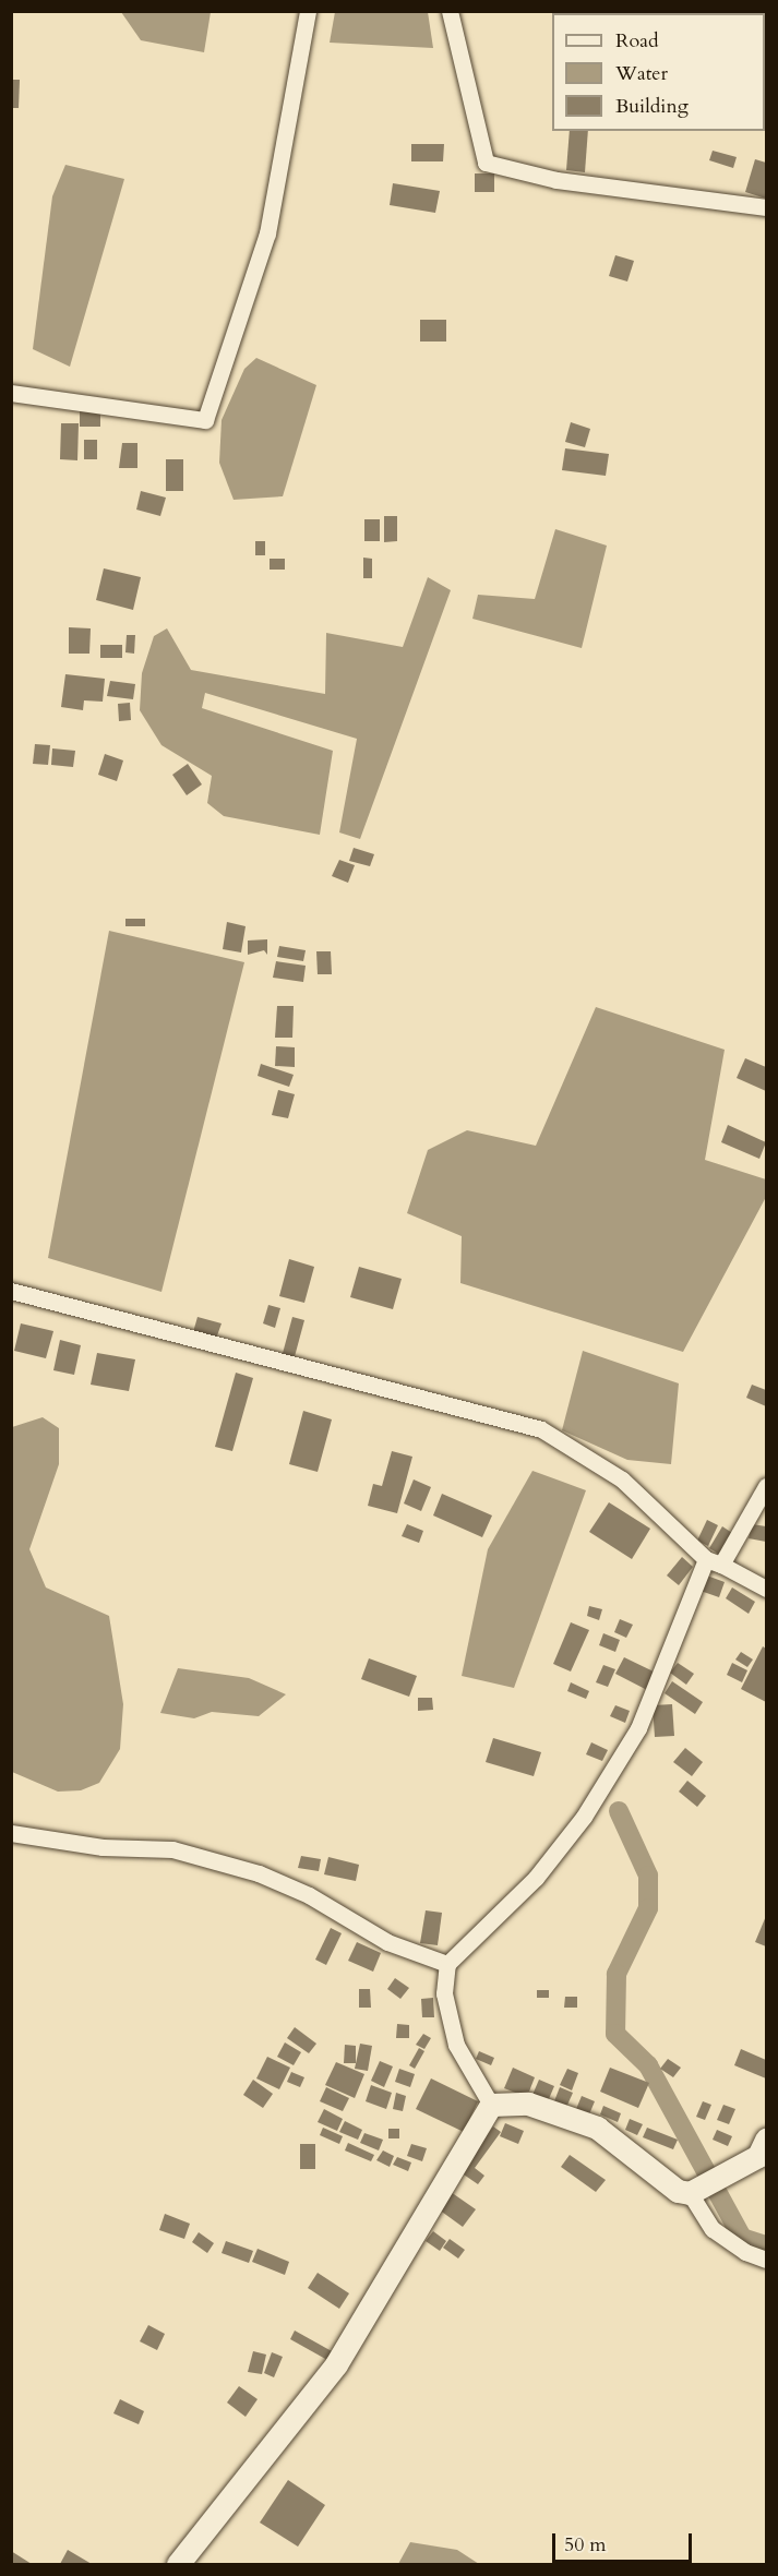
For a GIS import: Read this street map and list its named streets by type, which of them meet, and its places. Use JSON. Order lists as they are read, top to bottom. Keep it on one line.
{"legend":["Road","Water","Building"],"scale_bar":"50 m"}
